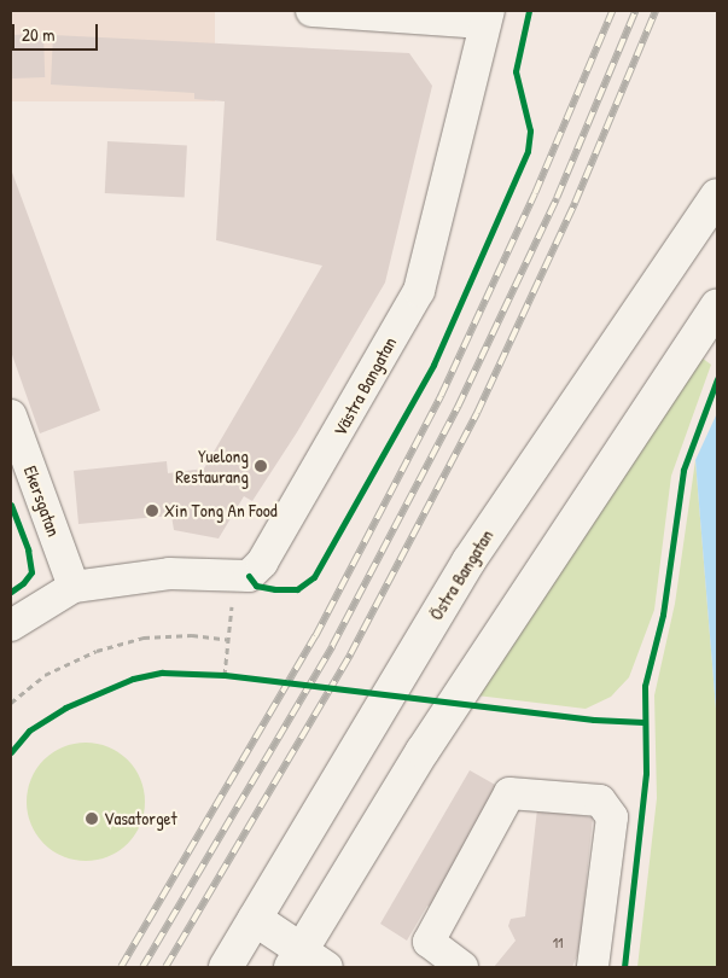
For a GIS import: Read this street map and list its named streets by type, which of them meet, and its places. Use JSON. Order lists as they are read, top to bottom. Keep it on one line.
{"streets":{"main road":["Östra Bangatan"],"street":["Västra Bangatan","Ekersgatan"]},"crossings":[["Västra Bangatan","Ekersgatan"]],"places":["Yuelong Restaurang","Xin Tong An Food","Vasatorget"],"house_numbers":["11"],"scale_bar":"20 m"}
